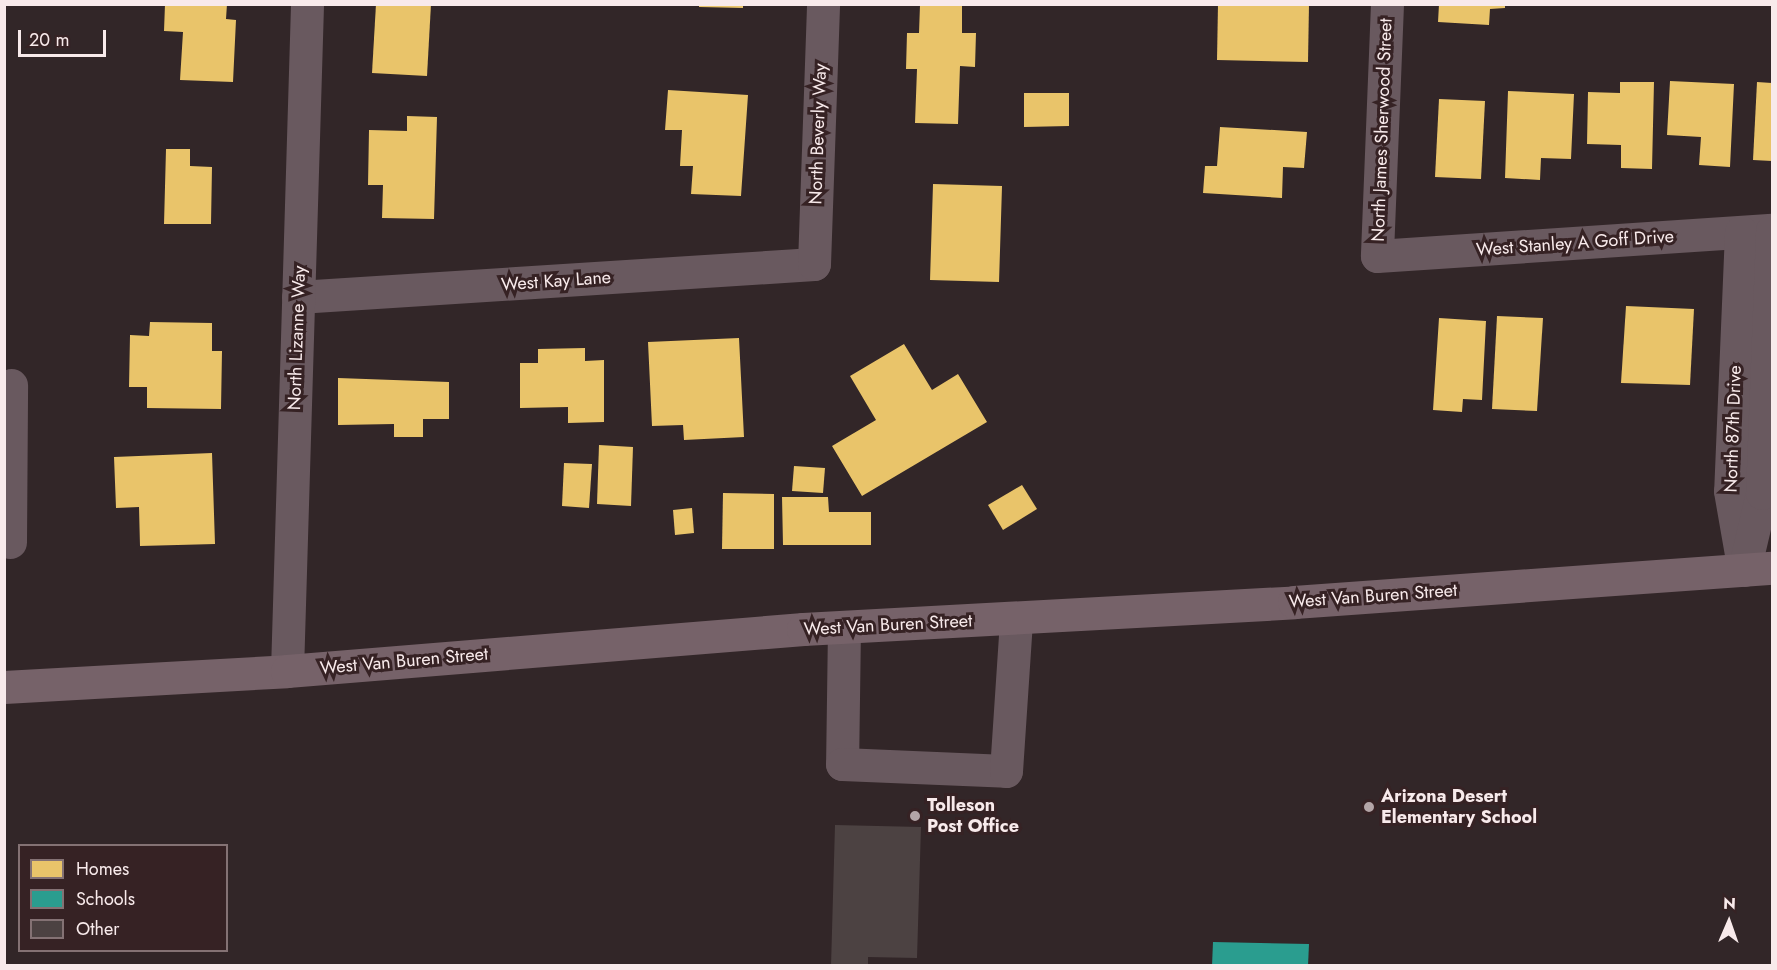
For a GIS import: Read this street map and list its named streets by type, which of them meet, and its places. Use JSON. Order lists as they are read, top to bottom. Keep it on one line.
{"streets":{"main road":["West Van Buren Street"],"street":["North James Sherwood Street","North Beverly Way","West Stanley A Goff Drive","West Kay Lane","North Lizanne Way","North 87th Drive"]},"crossings":[["North James Sherwood Street","West Stanley A Goff Drive"],["North Beverly Way","West Kay Lane"],["West Stanley A Goff Drive","North 87th Drive"],["West Kay Lane","North Lizanne Way"],["North Lizanne Way","West Van Buren Street"],["North 87th Drive","West Van Buren Street"]],"places":["Arizona Desert Elementary School","Tolleson Post Office"],"legend":["Homes","Schools","Other"],"scale_bar":"20 m","north":"top"}
